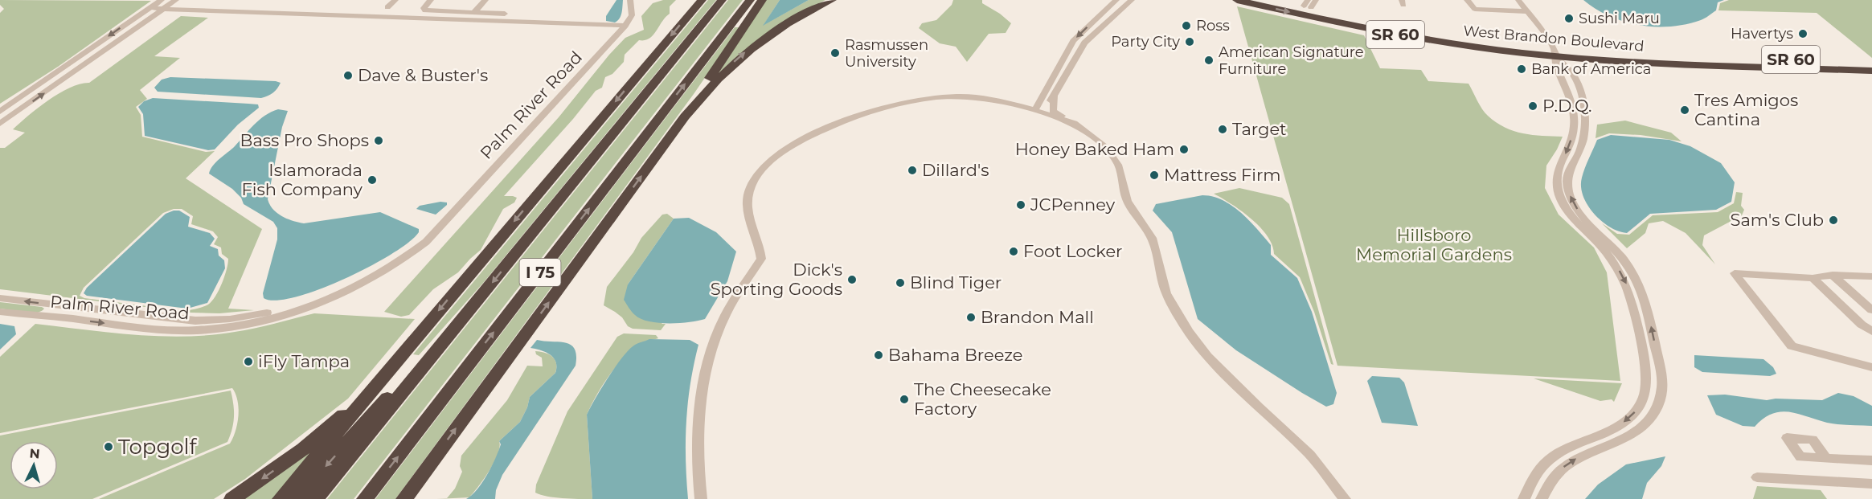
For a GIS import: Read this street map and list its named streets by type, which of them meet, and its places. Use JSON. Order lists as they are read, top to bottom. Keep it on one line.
{"streets":{"highway":["SR 60","West Brandon Boulevard","I 75"],"street":["Palm River Road"]},"parks":["Hillsboro Memorial Gardens"],"places":["Sushi Maru","Ross","Havertys","Party City","Rasmussen University","American Signature Furniture","Bank of America","Dave & Buster's","P.D.Q.","Tres Amigos Cantina","Target","Bass Pro Shops","Honey Baked Ham","Dillard's","Mattress Firm","Islamorada Fish Company","JCPenney","Sam's Club","Foot Locker","Dick's Sporting Goods","Blind Tiger","Brandon Mall","Bahama Breeze","iFly Tampa","The Cheesecake Factory","Topgolf"],"north":"top"}
